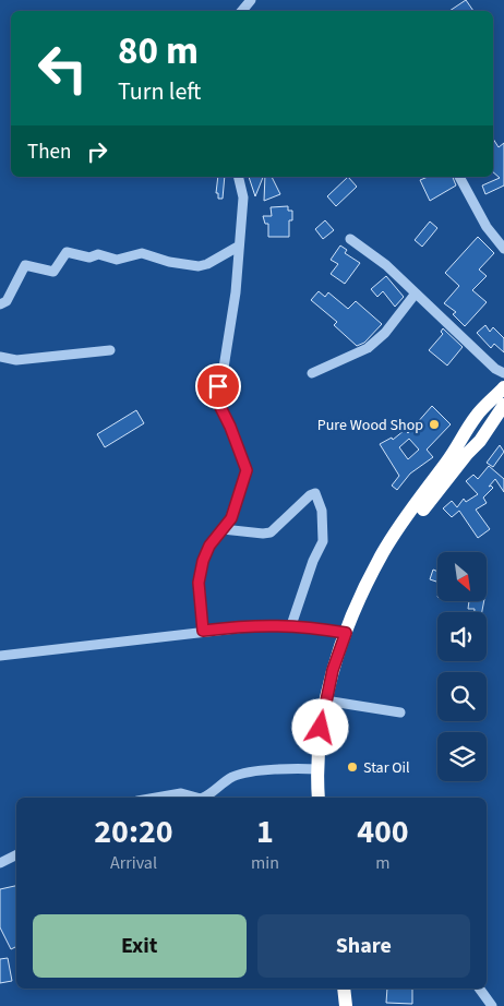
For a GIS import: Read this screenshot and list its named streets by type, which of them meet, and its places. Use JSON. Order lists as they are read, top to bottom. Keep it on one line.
{"places":["Pure Wood Shop","Star Oil"],"north":"bottom right","page":{"turn":["80 m","Turn left"],"then":"Then","eta":["20:20","Arrival","1","min","400","m"],"buttons":["Exit","Share"]}}
